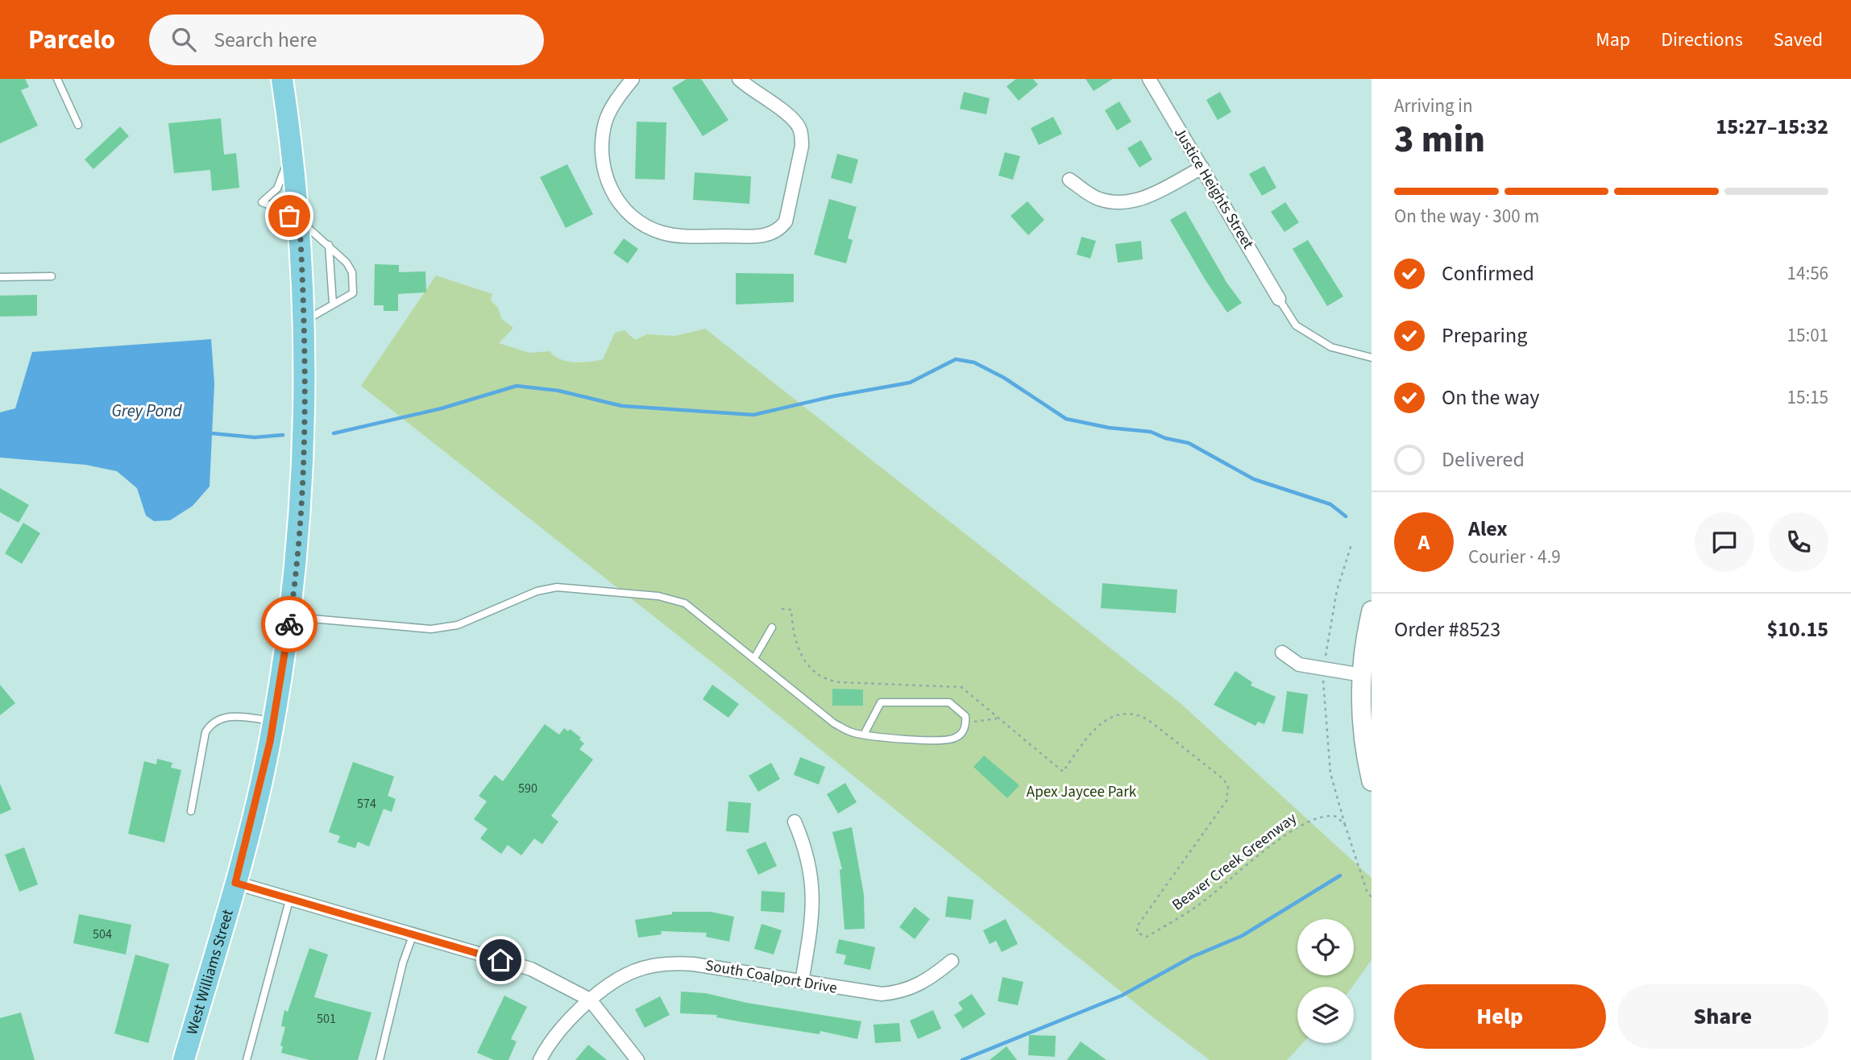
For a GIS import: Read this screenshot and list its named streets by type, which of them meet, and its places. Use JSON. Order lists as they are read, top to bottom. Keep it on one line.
{"streets":{"main road":["West Williams Street"],"street":["Justice Heights Street","South Coalport Drive"],"path":["Beaver Creek Greenway"]},"water":["Grey Pond"],"parks":["Apex Jaycee Park"],"house_numbers":["590","574","504","501"],"page":{"header":"Parcelo","search":"Search here","nav":["Map","Directions","Saved"],"heading":["3 min","Arriving in","15:27–15:32"],"panel":["Alex","Courier · 4.9","Order #8523","$10.15"],"bar":"On the way · 300 m","list":[["Confirmed","14:56"],["Preparing","15:01"],["On the way","15:15"],"Delivered"],"round":"A","buttons":["Help","Share"]}}
